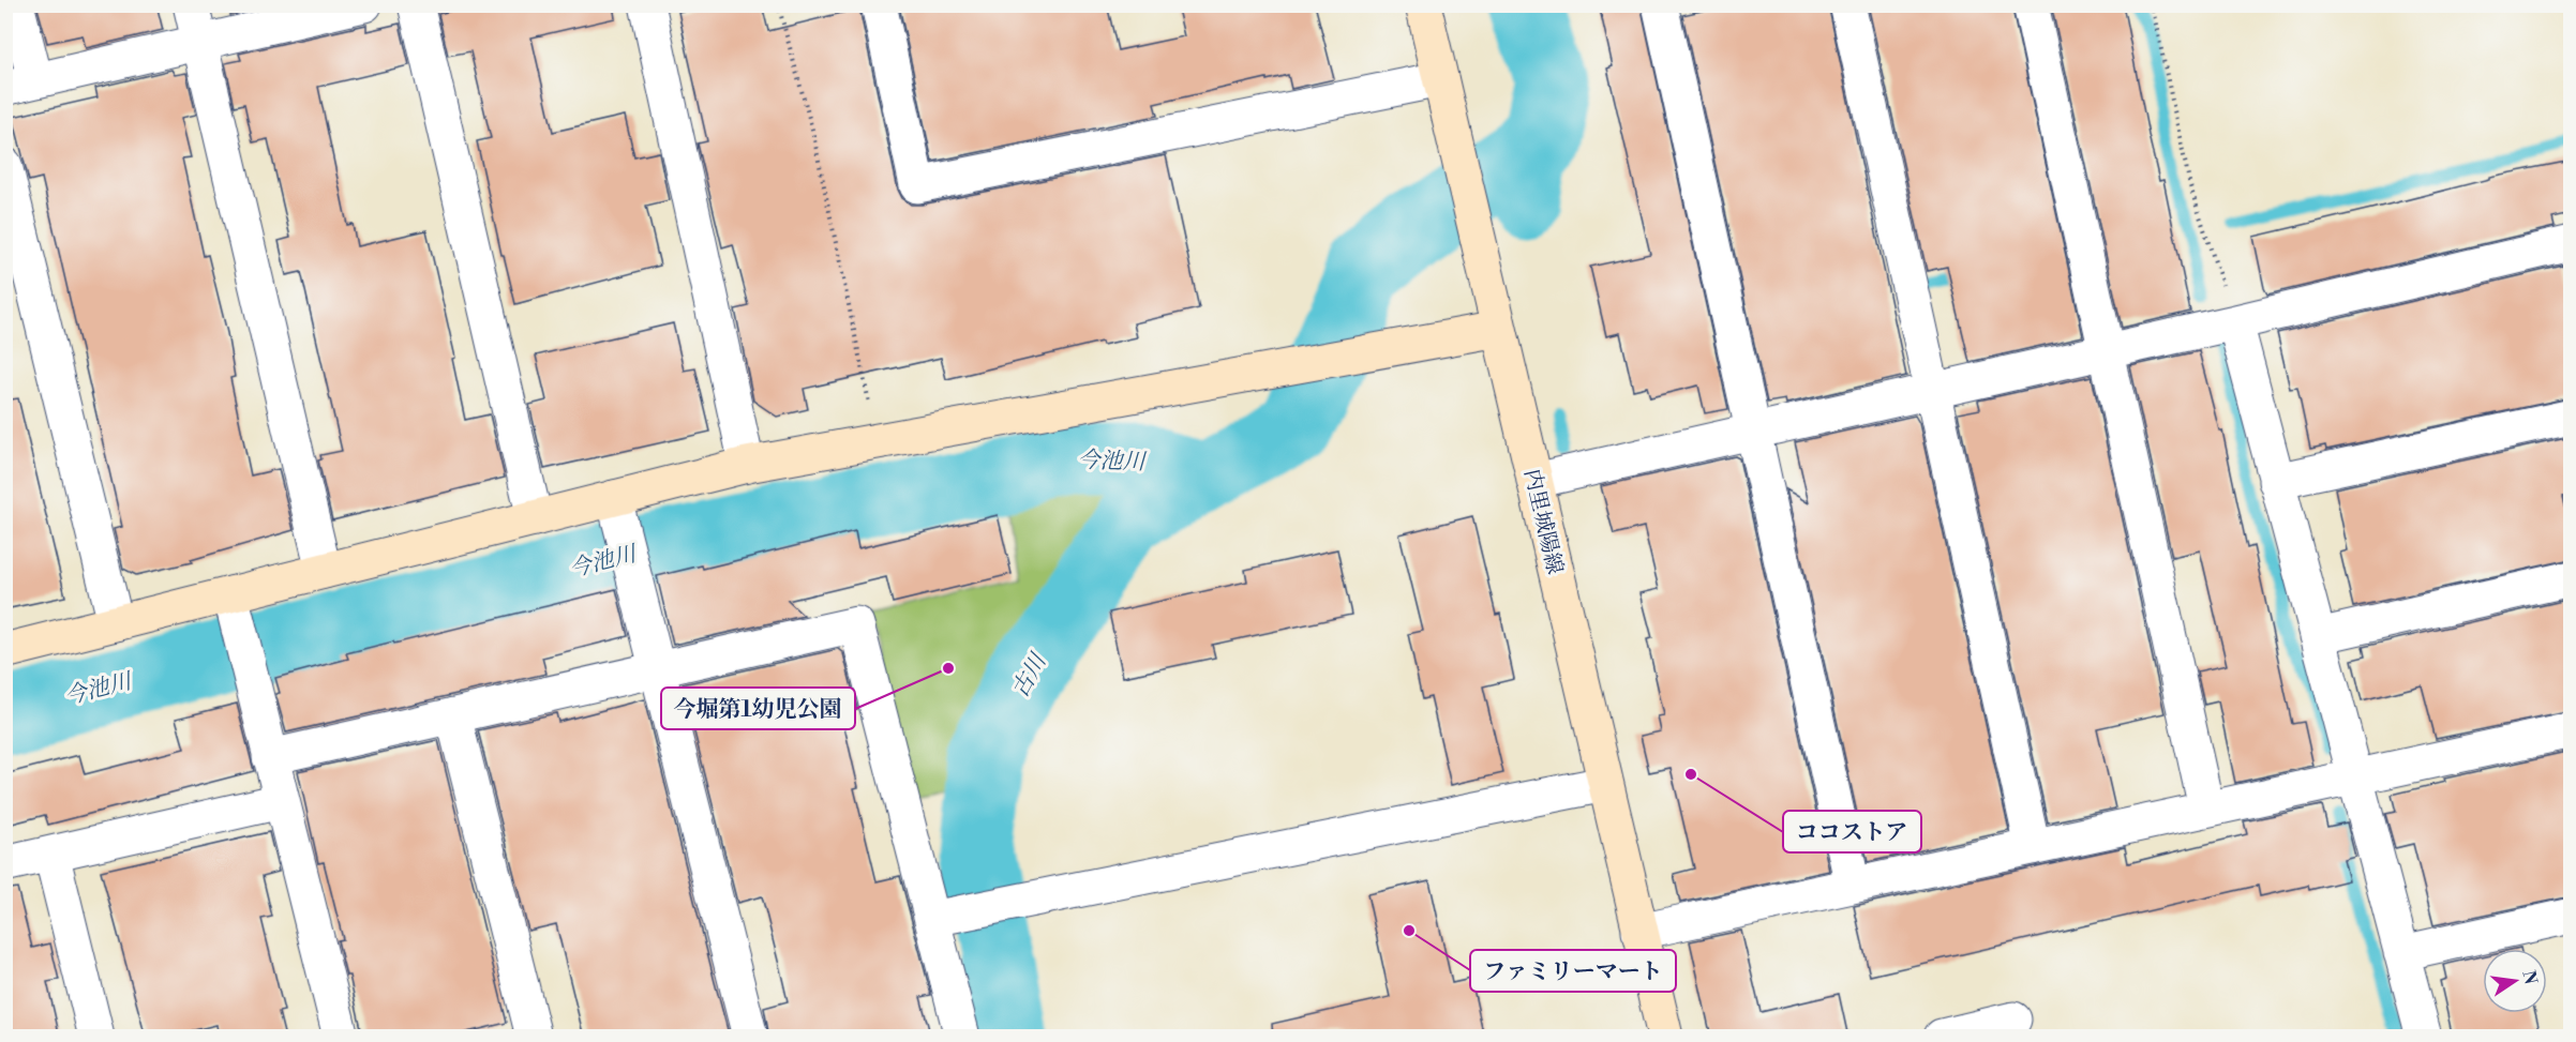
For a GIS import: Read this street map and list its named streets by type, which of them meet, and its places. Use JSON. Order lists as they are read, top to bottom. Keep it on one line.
{"streets":{"street":["内里城陽線"]},"water":["今池川","古川"],"places":["今堀第1幼児公園","ココストア","ファミリーマート"],"north":"right"}
